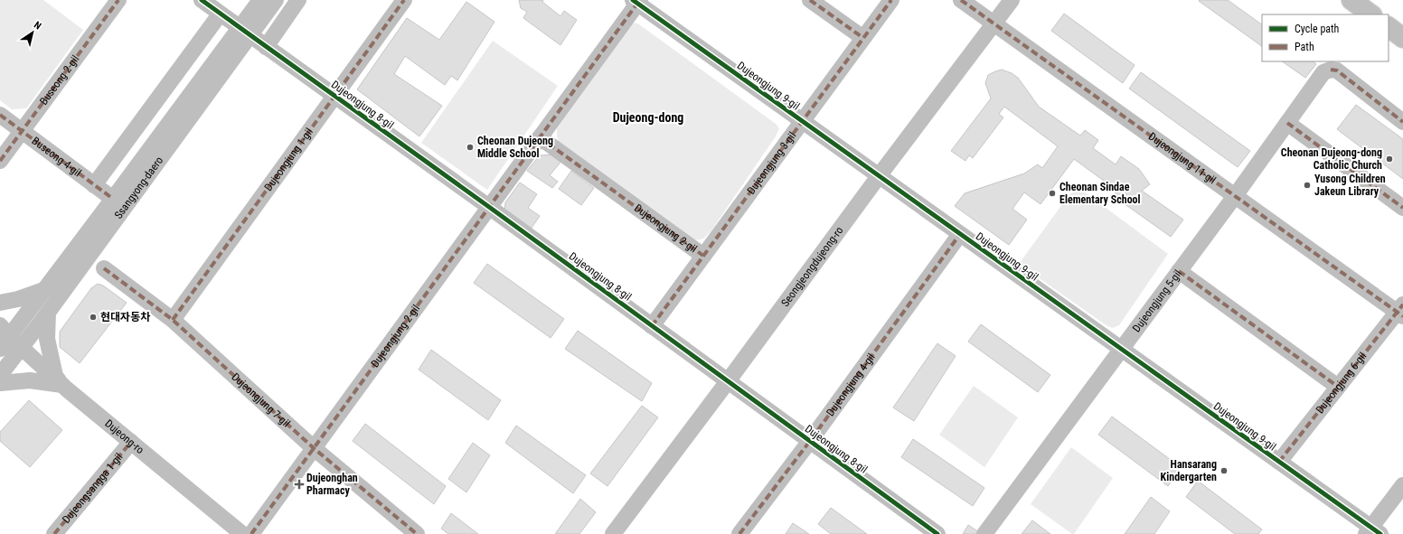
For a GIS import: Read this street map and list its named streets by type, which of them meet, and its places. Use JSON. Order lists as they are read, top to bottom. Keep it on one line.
{"streets":{"street":["Buseong 2-gil","Dujeongjung 9-gil","Dujeongjung 8-gil","Buseong 4-gil","Dujeongjung 11-gil","Dujeongjung 1-gil","Dujeongjung 3-gil","Ssangyong-daero","Dujeongjung 2-gil","Seongjeongdujeong-ro","Dujeongjung 5-gil","Dujeongjung 6-gil","Dujeongjung 4-gil","Dujeongjung 7-gil","Dujeong-ro","Dujeongsangga 1-gil"]},"crossings":[["Buseong 2-gil","Buseong 4-gil"],["Dujeongjung 9-gil","Dujeongjung 3-gil"],["Dujeongjung 9-gil","Dujeongjung 2-gil"],["Dujeongjung 9-gil","Seongjeongdujeong-ro"],["Dujeongjung 9-gil","Dujeongjung 5-gil"],["Dujeongjung 9-gil","Dujeongjung 6-gil"],["Dujeongjung 9-gil","Dujeongjung 4-gil"],["Dujeongjung 8-gil","Dujeongjung 1-gil"],["Dujeongjung 8-gil","Dujeongjung 3-gil"],["Dujeongjung 8-gil","Ssangyong-daero"],["Dujeongjung 8-gil","Dujeongjung 2-gil"],["Dujeongjung 8-gil","Seongjeongdujeong-ro"],["Dujeongjung 8-gil","Dujeongjung 4-gil"],["Buseong 4-gil","Ssangyong-daero"],["Dujeongjung 11-gil","Seongjeongdujeong-ro"],["Dujeongjung 11-gil","Dujeongjung 5-gil"],["Dujeongjung 11-gil","Dujeongjung 6-gil"],["Dujeongjung 1-gil","Dujeongjung 7-gil"],["Dujeongjung 3-gil","Dujeongjung 2-gil"],["Ssangyong-daero","Dujeong-ro"],["Dujeongjung 2-gil","Dujeongjung 7-gil"],["Dujeong-ro","Dujeongsangga 1-gil"]],"districts":["Dujeong-dong"],"places":{"other":["Cheonan Dujeong Middle School","Cheonan Dujeong-dong Catholic Church","Yusong Children Jakeun Library","Cheonan Sindae Elementary School","현대자동차","Hansarang Kindergarten"],"health":["Dujeonghan Pharmacy"]},"legend":["Cycle path","Path"],"north":"top right"}
